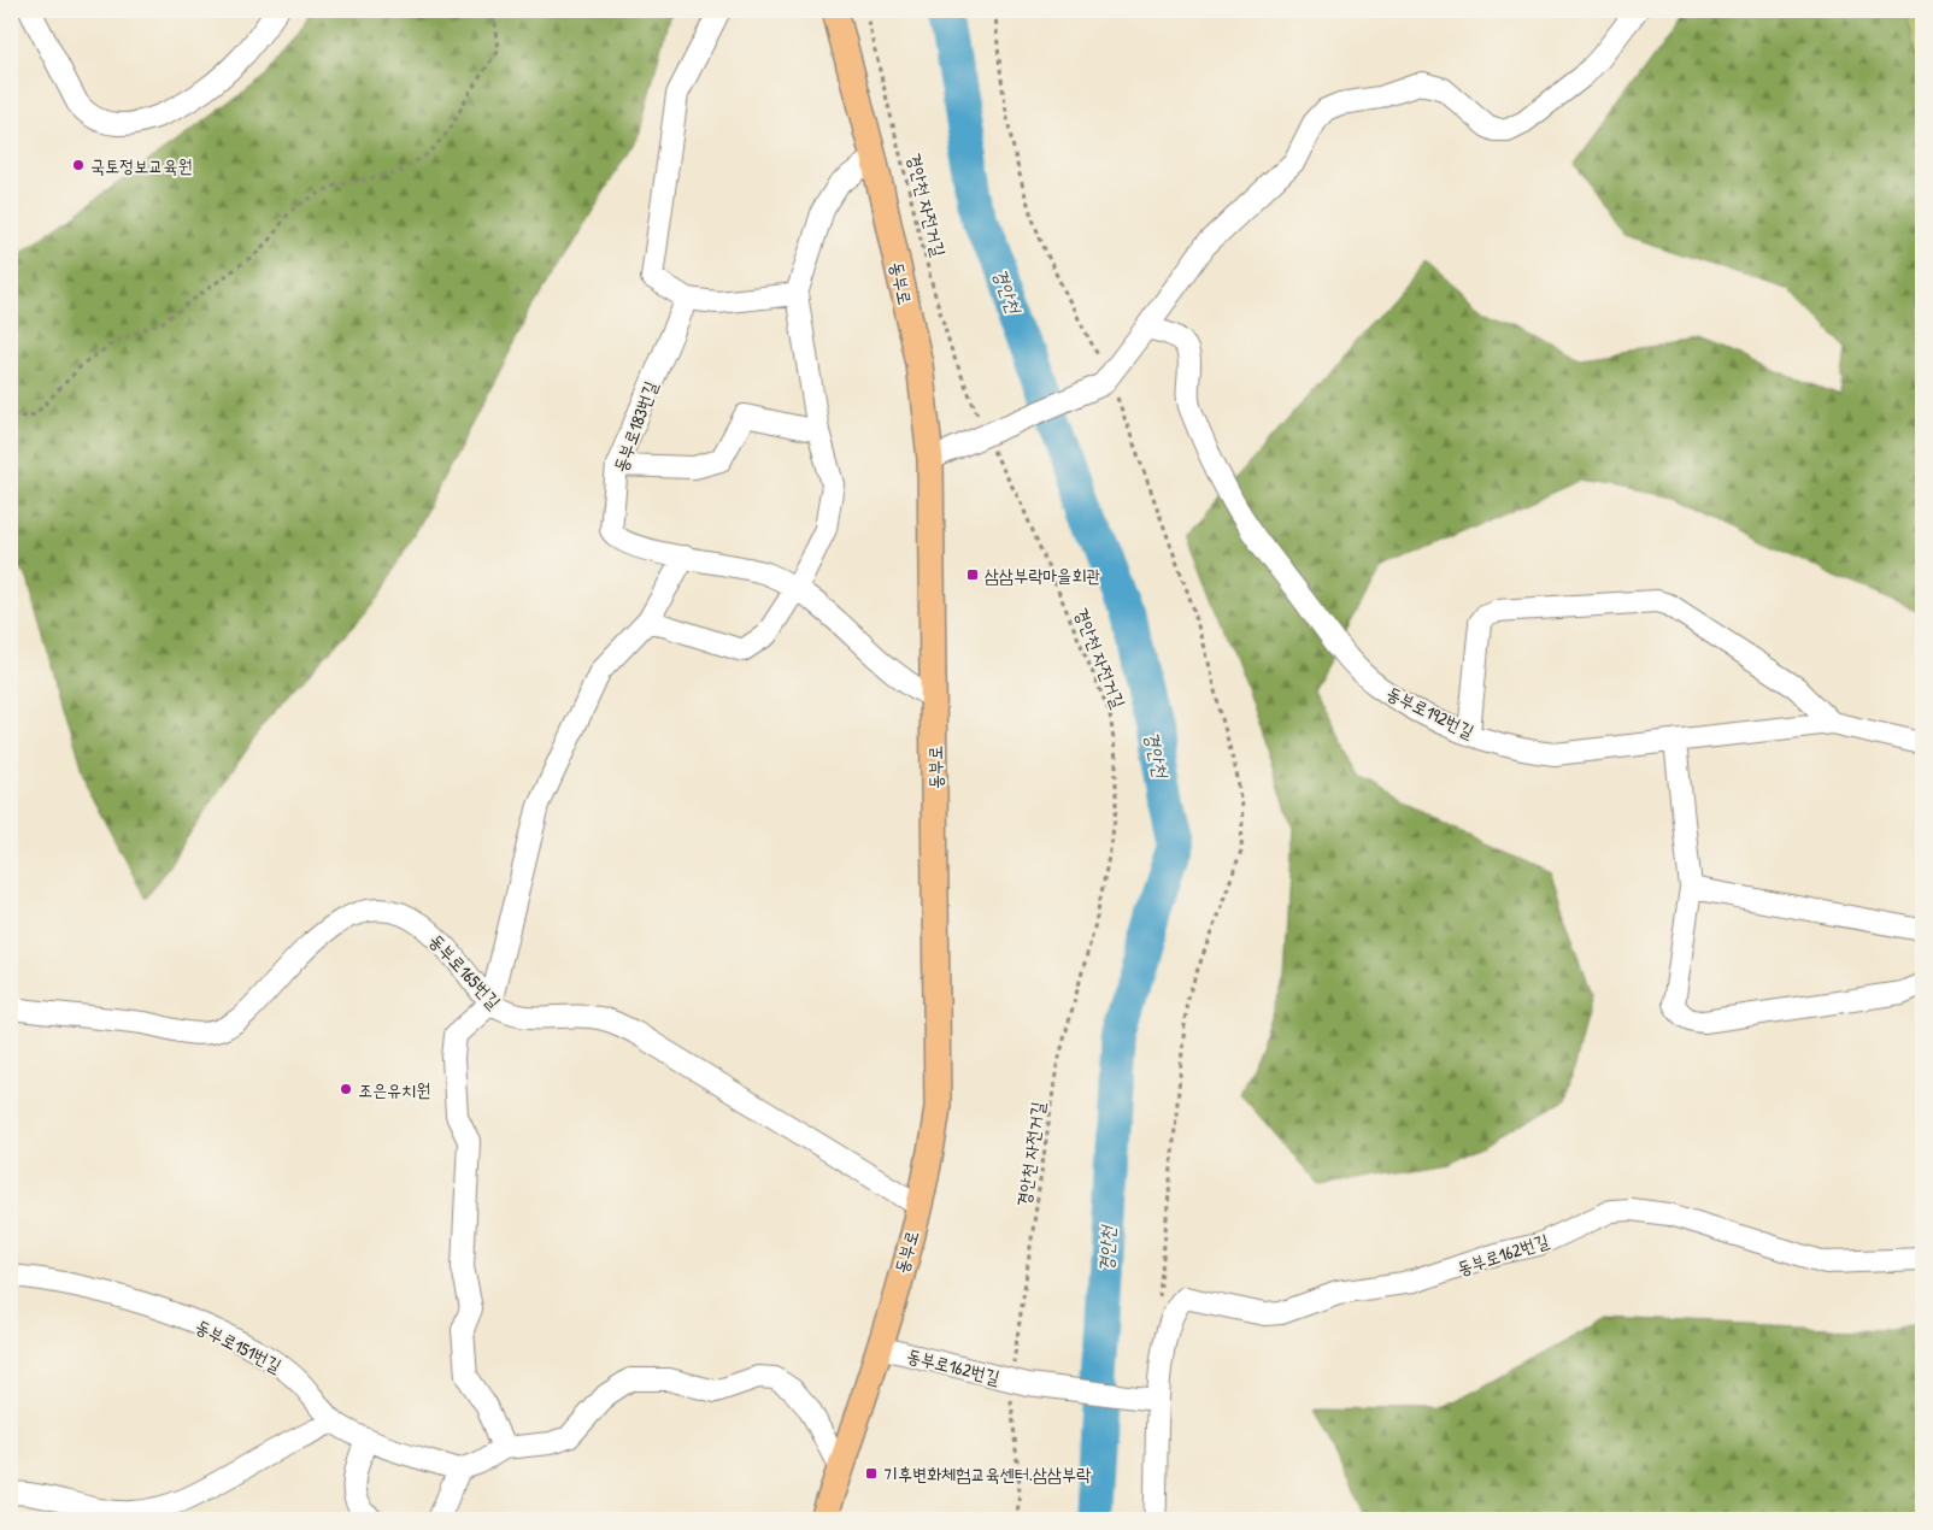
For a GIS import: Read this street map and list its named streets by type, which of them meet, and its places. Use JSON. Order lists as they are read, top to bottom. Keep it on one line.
{"streets":{"main road":["동부로"],"street":["동부로183번길","동부로192번길","동부로165번길","동부로162번길","동부로151번길"],"path":["경안천 자전거길"]},"crossings":[["경안천 자전거길","동부로162번길"],["동부로","동부로183번길"],["동부로","동부로165번길"],["동부로","동부로162번길"]],"water":["경안천"],"places":{"other":["국토정보교육원","조은유치원"],"transit":["삼삼부락마을회관","기후변화체험교육센터.삼삼부락"]}}
